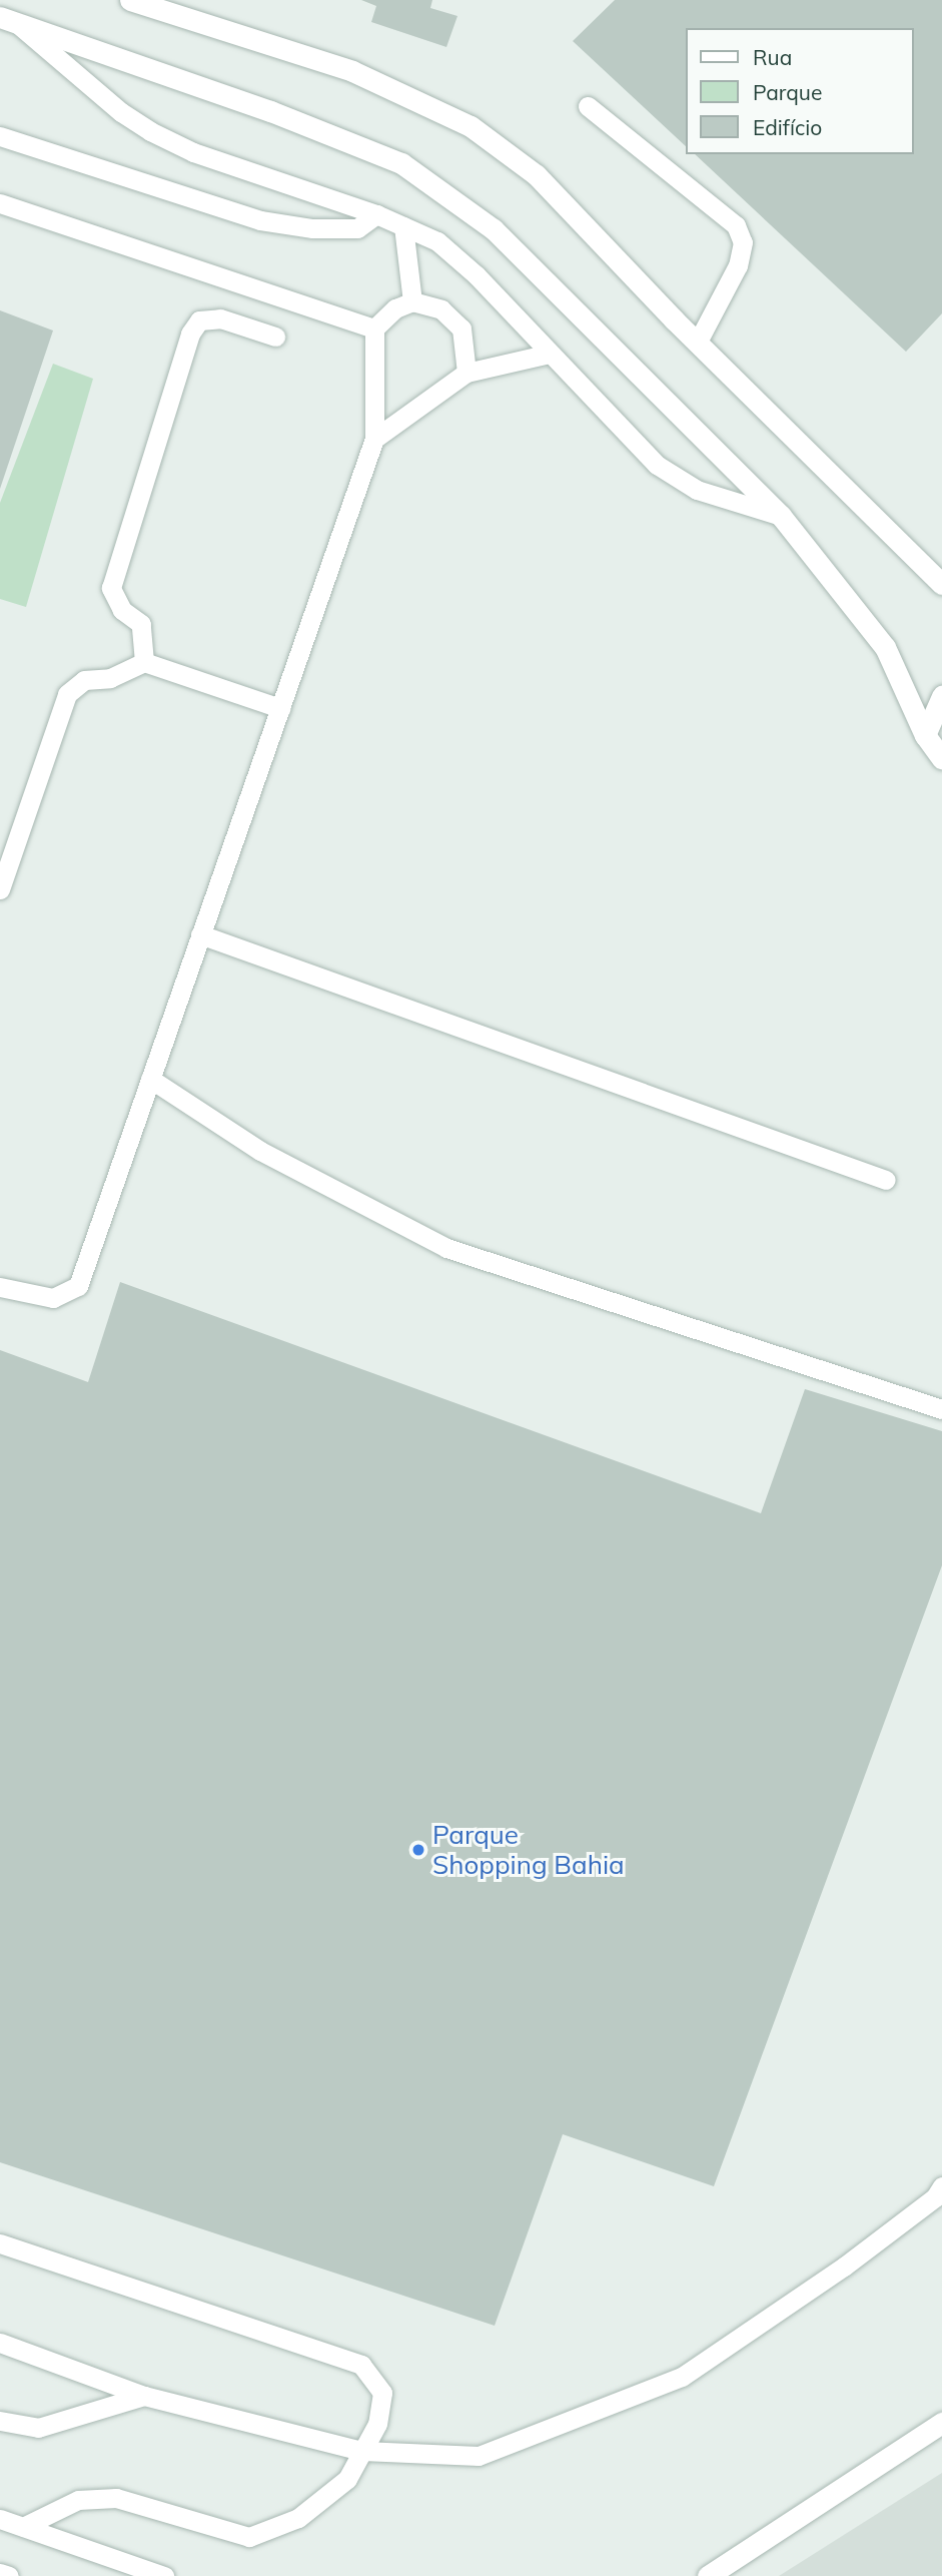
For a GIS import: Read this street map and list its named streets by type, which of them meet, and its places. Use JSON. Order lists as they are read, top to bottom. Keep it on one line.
{"places":["Parque Shopping Bahia"],"legend":["Rua","Parque","Edifício"]}
